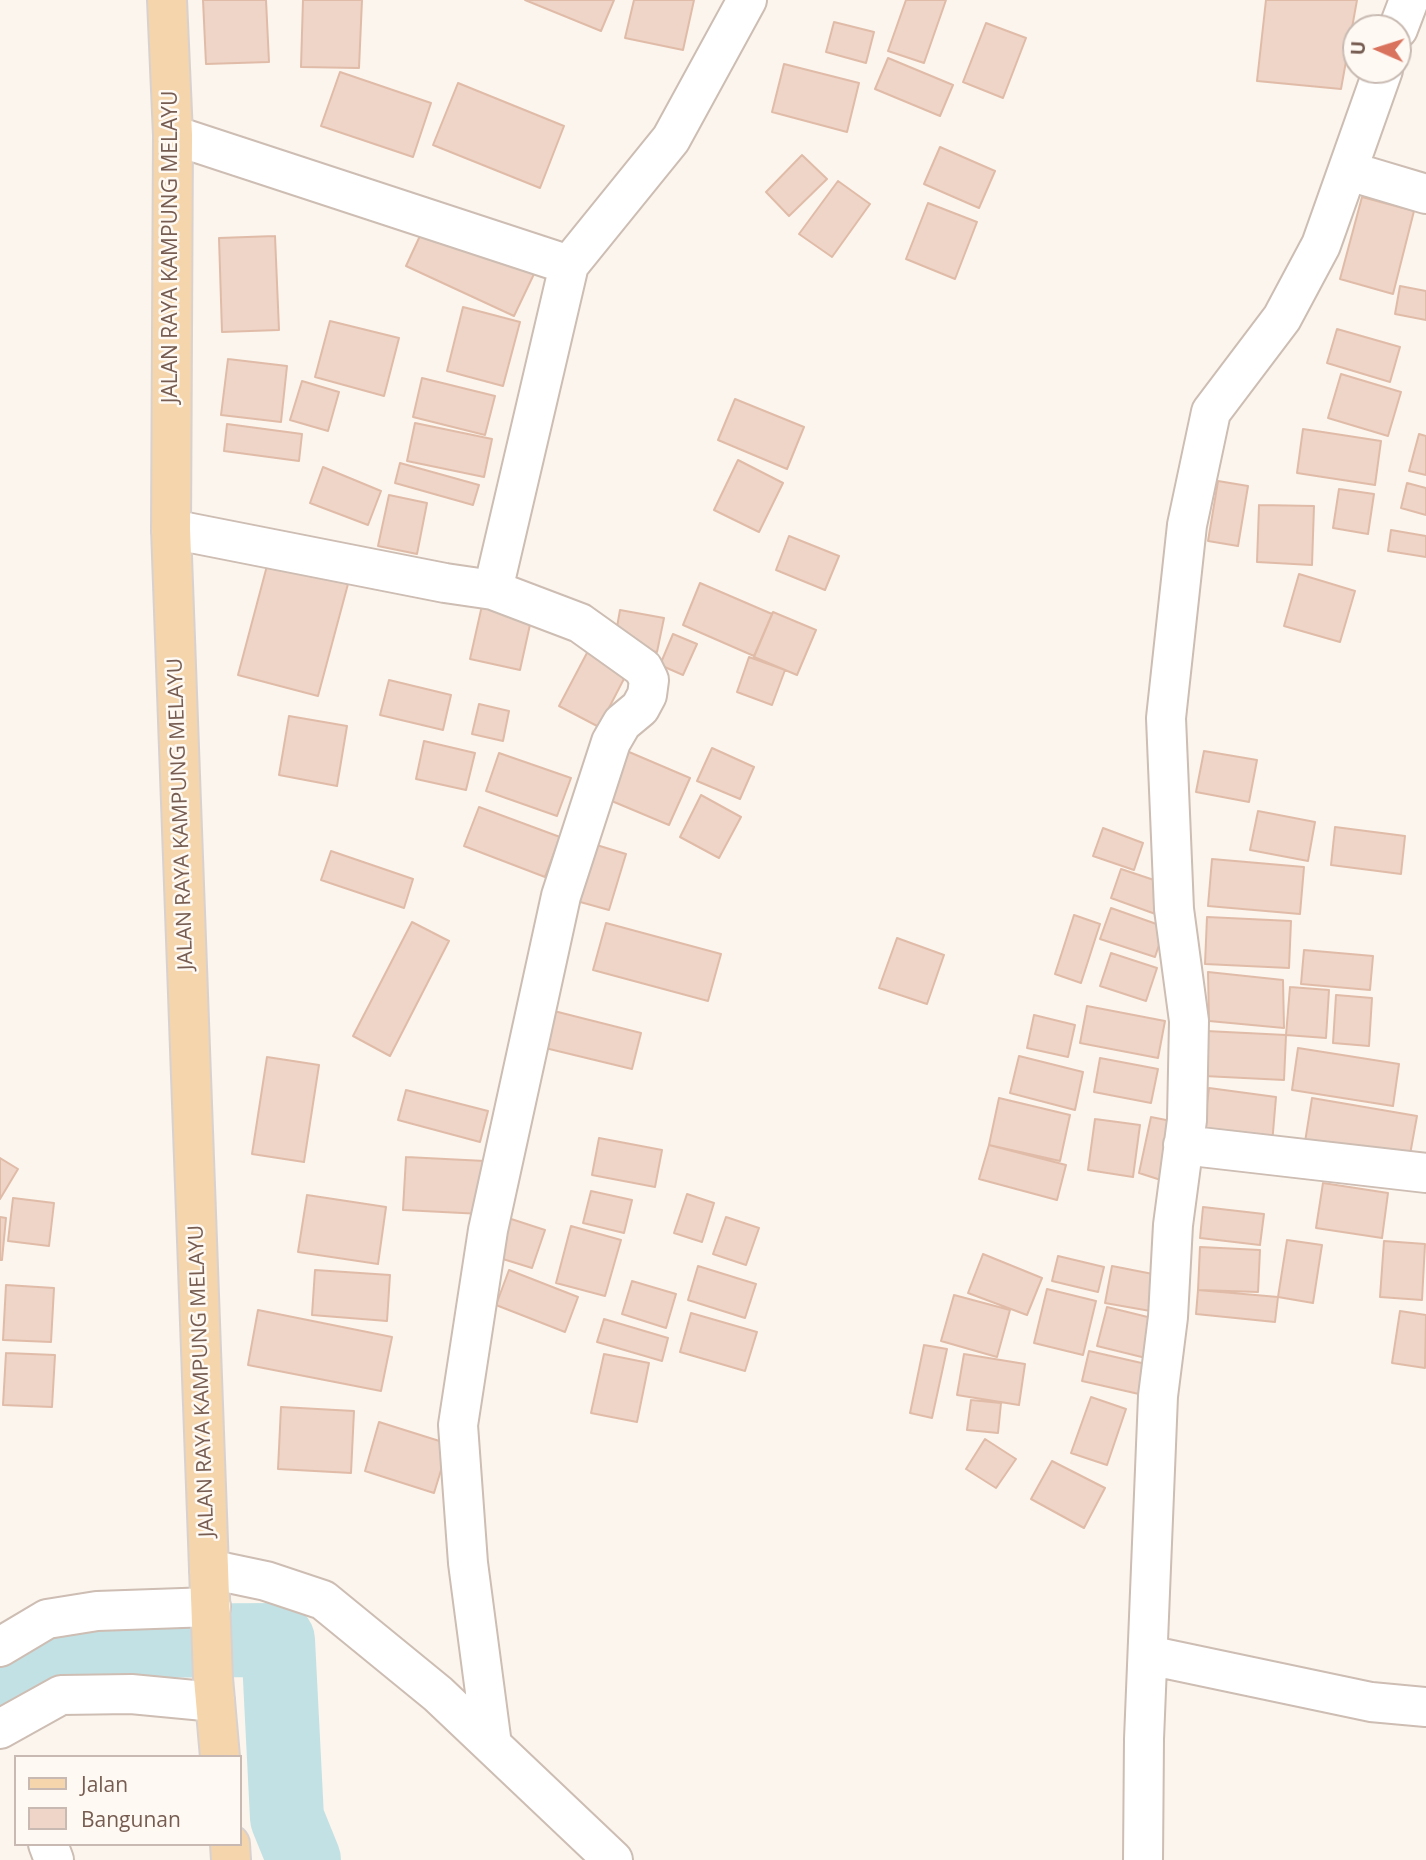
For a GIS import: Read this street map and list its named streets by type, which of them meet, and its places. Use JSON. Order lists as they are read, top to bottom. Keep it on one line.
{"streets":{"main road":["JALAN RAYA KAMPUNG MELAYU"]},"legend":["Jalan","Bangunan"],"north":"left"}
